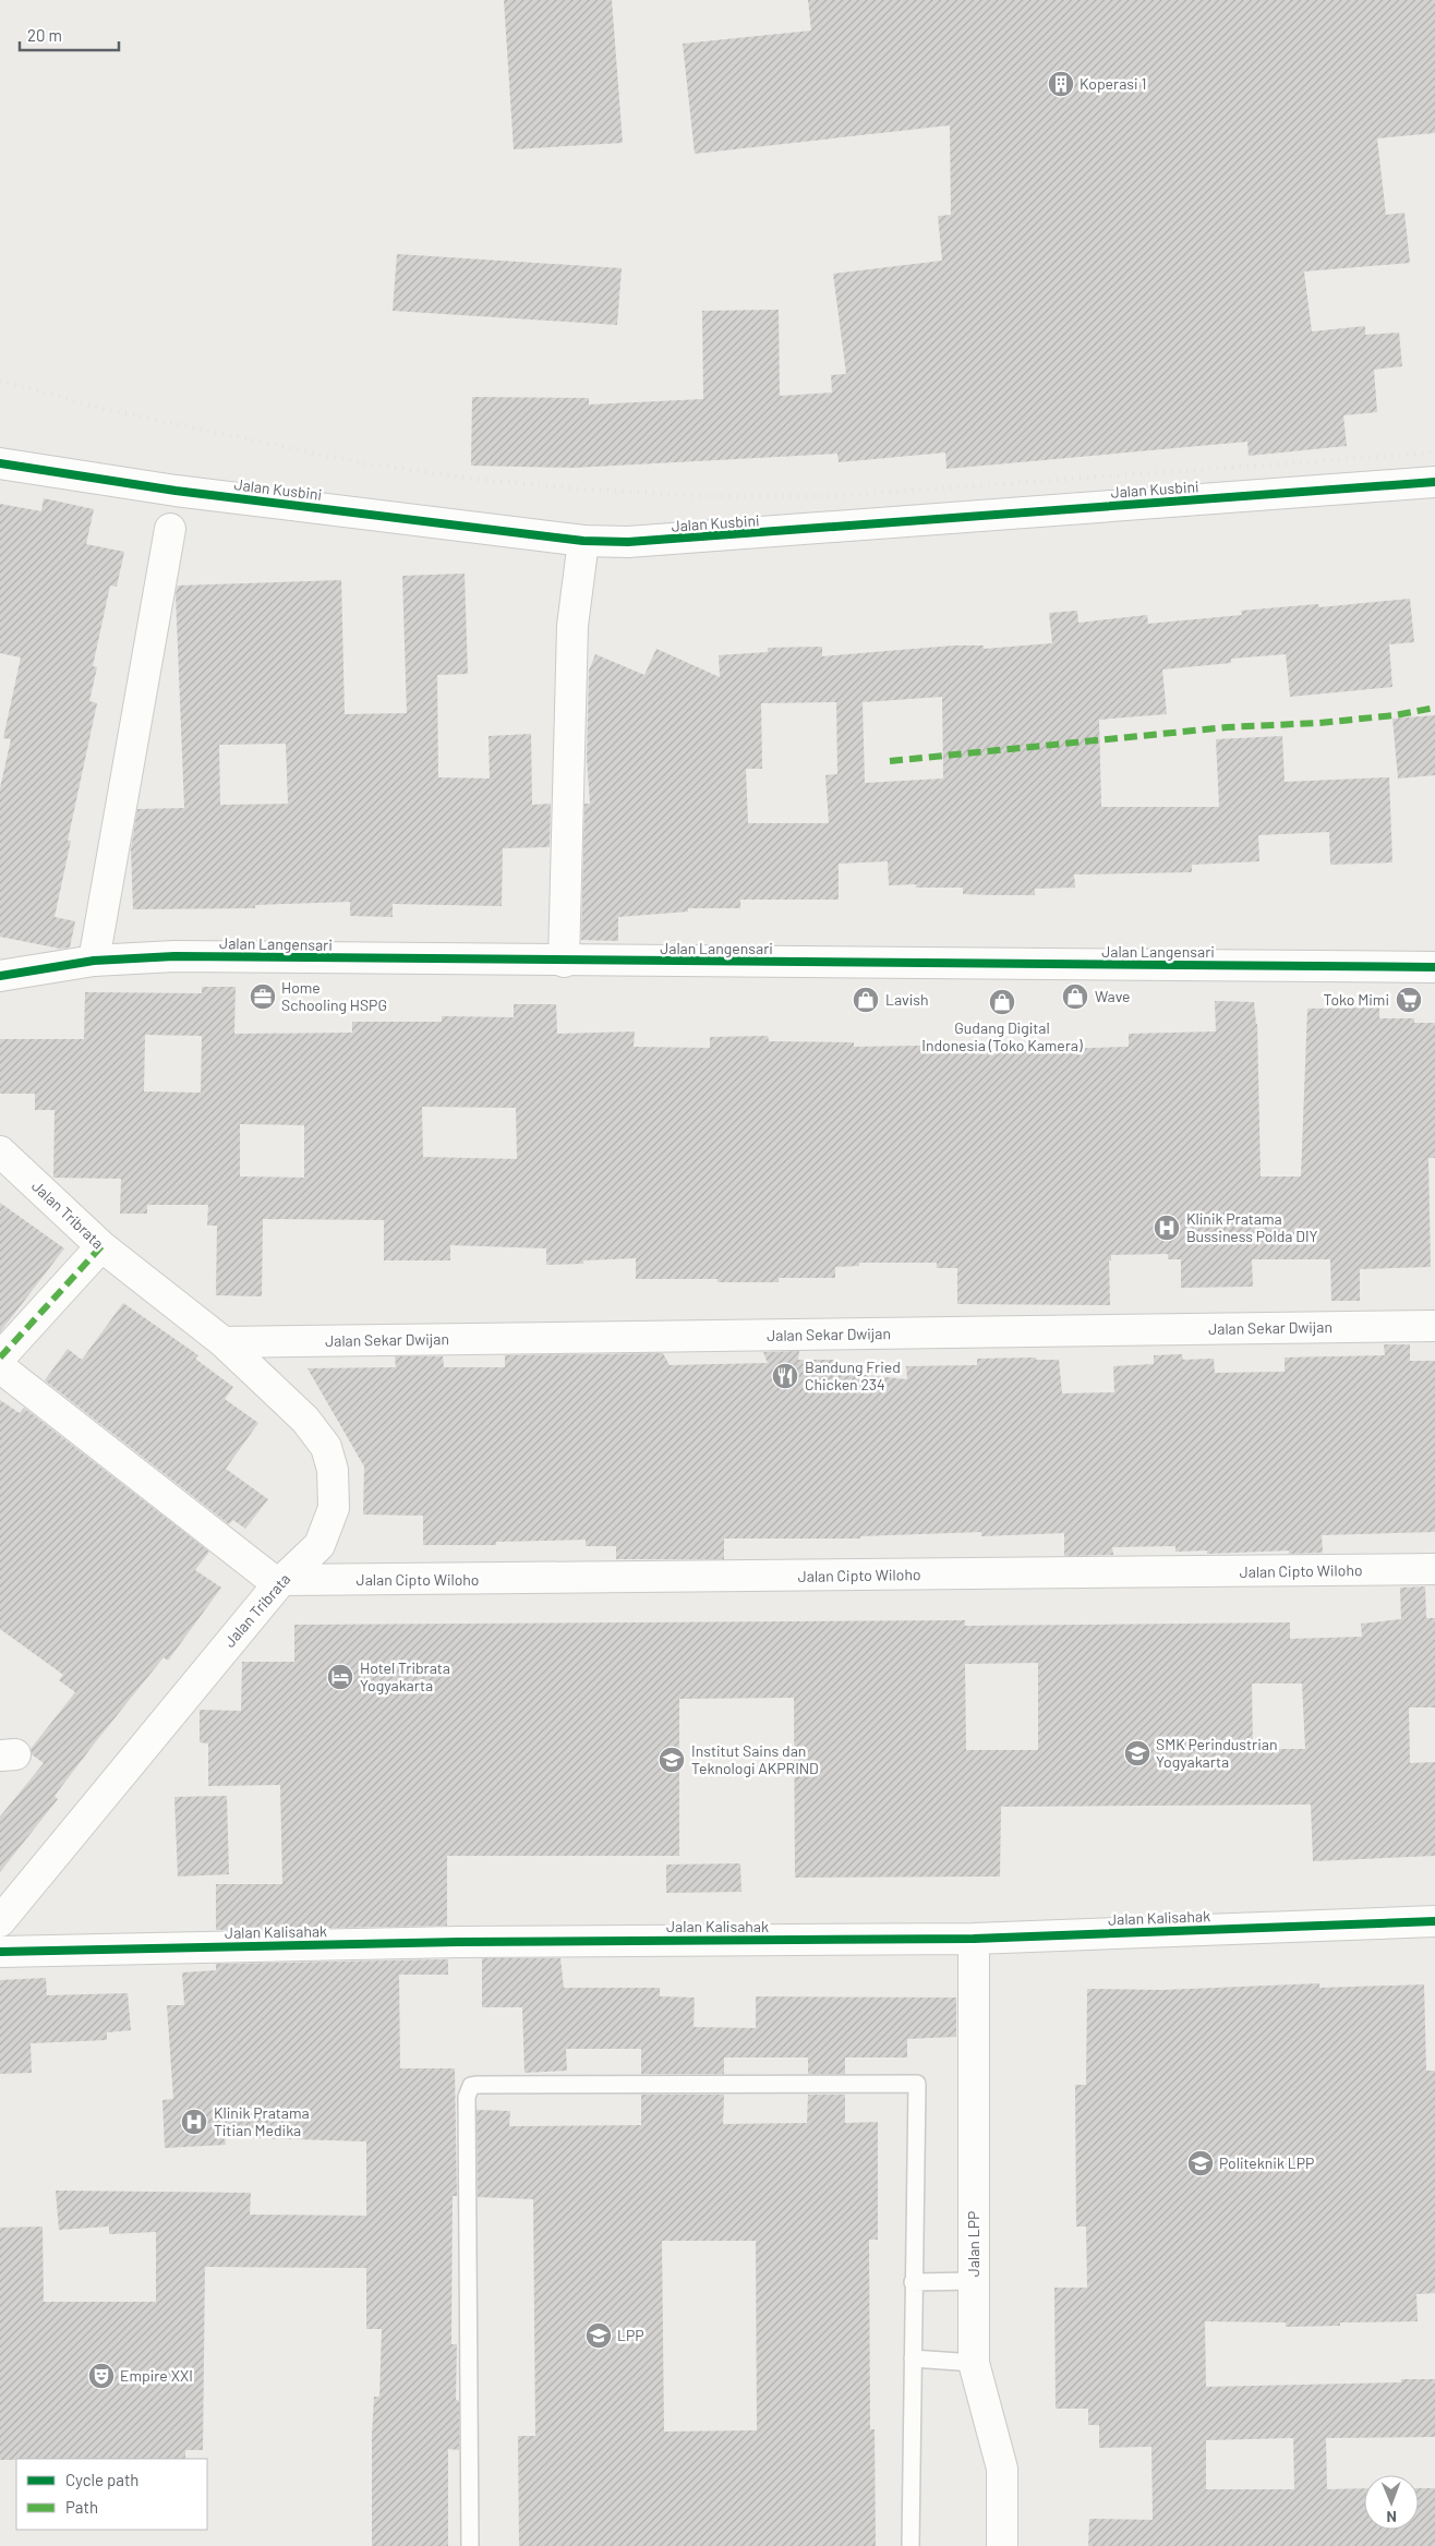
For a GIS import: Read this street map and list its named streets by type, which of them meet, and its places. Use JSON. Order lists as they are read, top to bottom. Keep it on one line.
{"streets":{"street":["Jalan Kusbini","Jalan Langensari","Jalan Tribrata","Jalan Sekar Dwijan","Jalan Cipto Wiloho","Jalan Kalisahak","Jalan LPP"]},"crossings":[["Jalan Tribrata","Jalan Sekar Dwijan"],["Jalan Tribrata","Jalan Cipto Wiloho"],["Jalan Kalisahak","Jalan LPP"]],"places":{"building":["Koperasi 1"],"office":["Home Schooling HSPG"],"shop":["Wave","Lavish","Gudang Digital Indonesia (Toko Kamera)"],"supermarket":["Toko Mimi"],"hospital":["Klinik Pratama Bussiness Polda DIY","Klinik Pratama Titian Medika"],"restaurant":["Bandung Fried Chicken 234"],"hotel":["Hotel Tribrata Yogyakarta"],"school or university":["SMK Perindustrian Yogyakarta","Institut Sains dan Teknologi AKPRIND","Politeknik LPP","LPP"],"theatre":["Empire XXI"]},"legend":["Cycle path","Path"],"scale_bar":"20 m","north":"bottom"}
